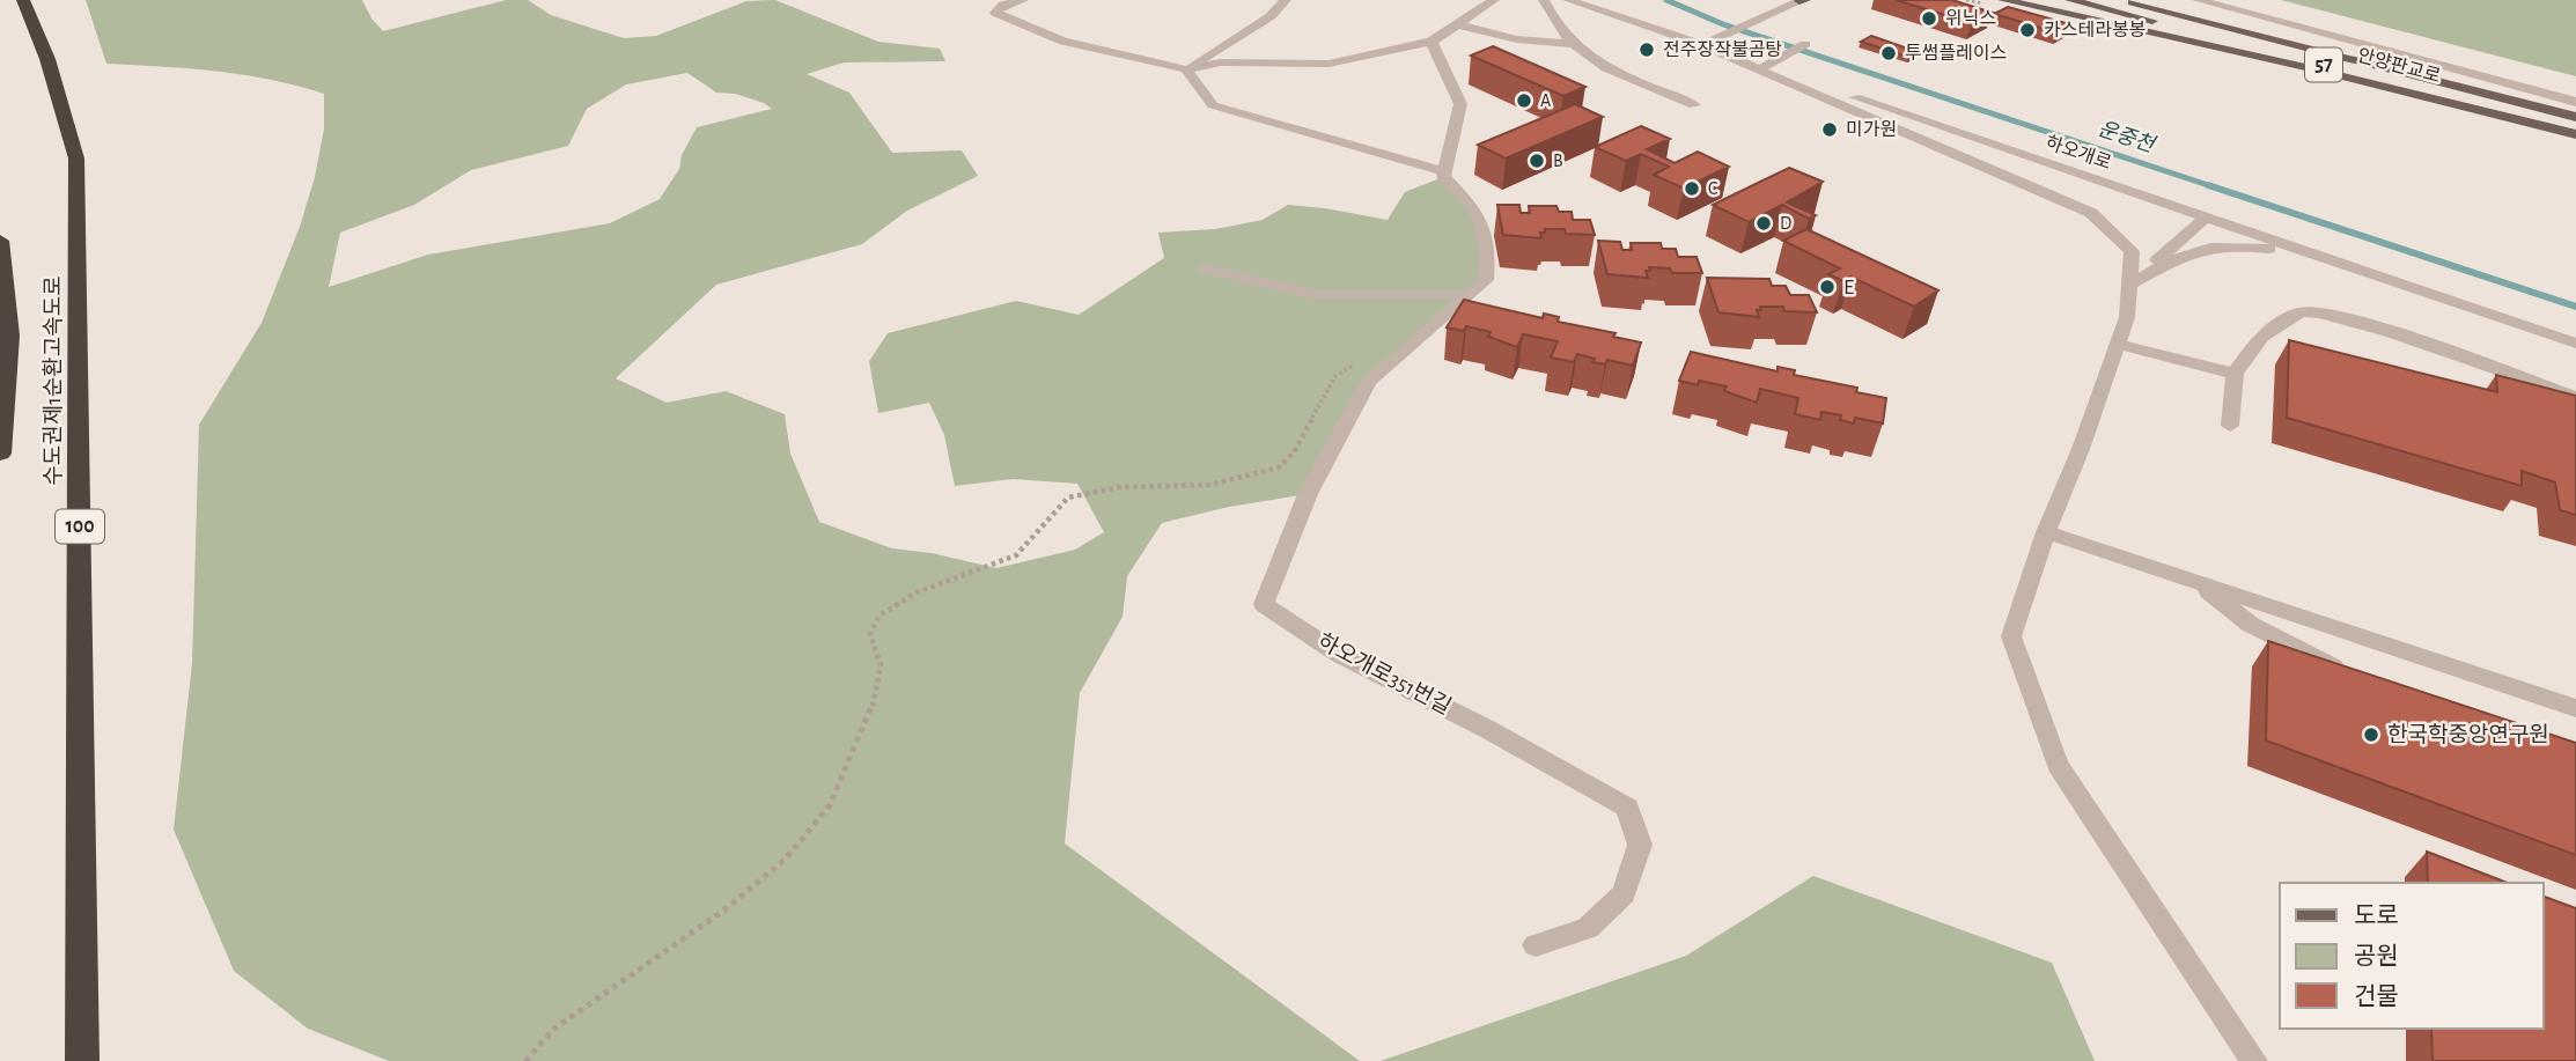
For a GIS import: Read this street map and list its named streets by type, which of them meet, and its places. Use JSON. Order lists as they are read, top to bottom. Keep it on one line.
{"streets":{"highway":["수도권제1순환고속도로","100"],"main road":["57","안양판교로"],"street":["하오개로","하오개로351번길"]},"water":["운중천"],"places":["위닉스","카스테라봉봉","전주장작불곰탕","투썸플레이스","A","미가원","B","C","D","E","한국학중앙연구원"],"legend":["도로","공원","건물"]}
